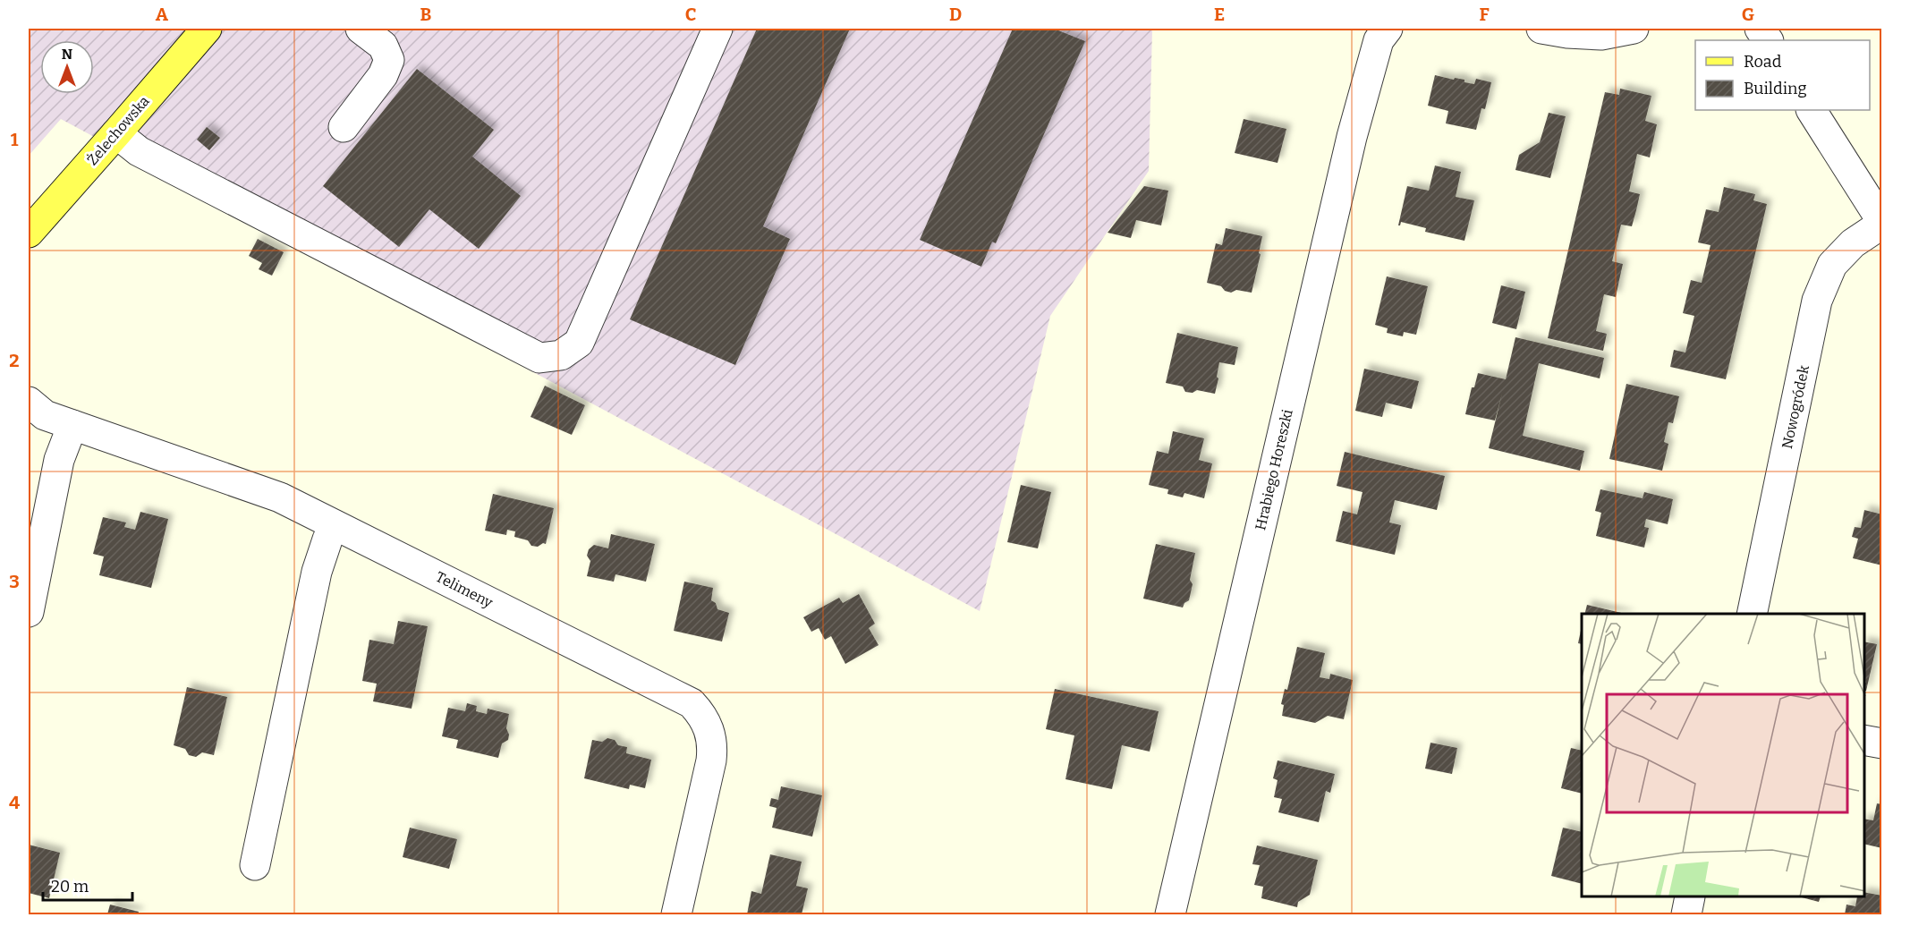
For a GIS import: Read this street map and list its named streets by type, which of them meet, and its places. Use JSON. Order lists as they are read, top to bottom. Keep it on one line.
{"streets":{"main road":["Żelechowska"],"street":["Nowogródek","Hrabiego Horeszki","Telimeny"]},"legend":["Road","Building"],"scale_bar":"20 m","north":"top","grid":{"columns":["A","B","C","D","E","F","G"],"rows":["1","2","3","4"]}}
